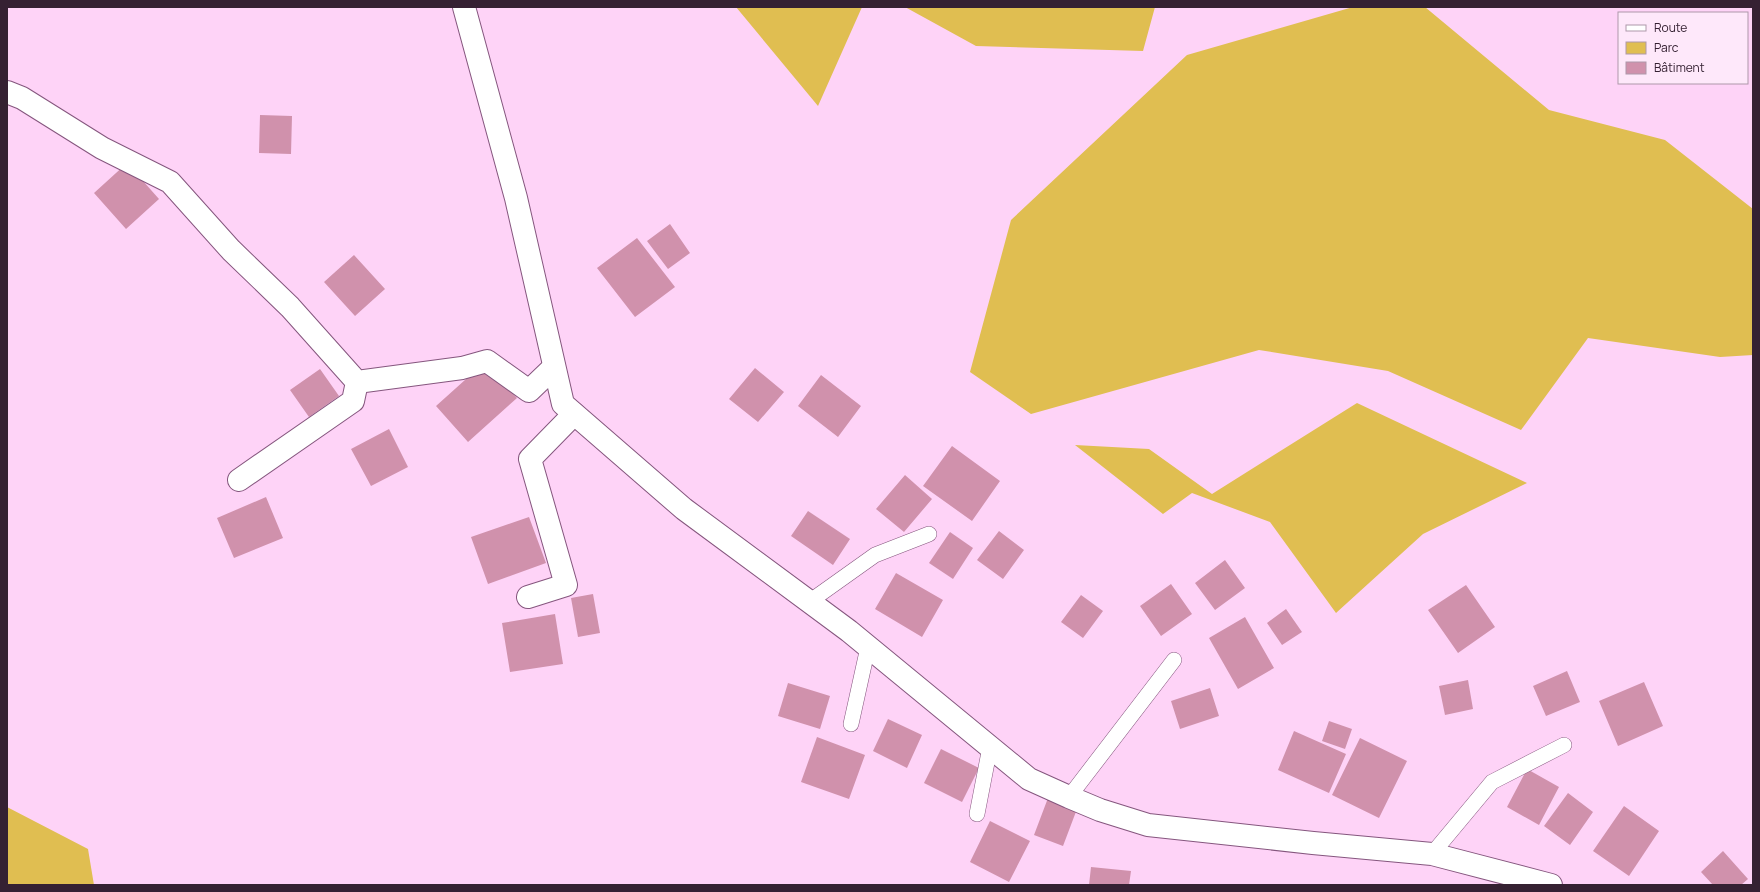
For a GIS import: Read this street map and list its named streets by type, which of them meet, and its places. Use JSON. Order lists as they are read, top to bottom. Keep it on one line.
{"legend":["Route","Parc","Bâtiment"]}
